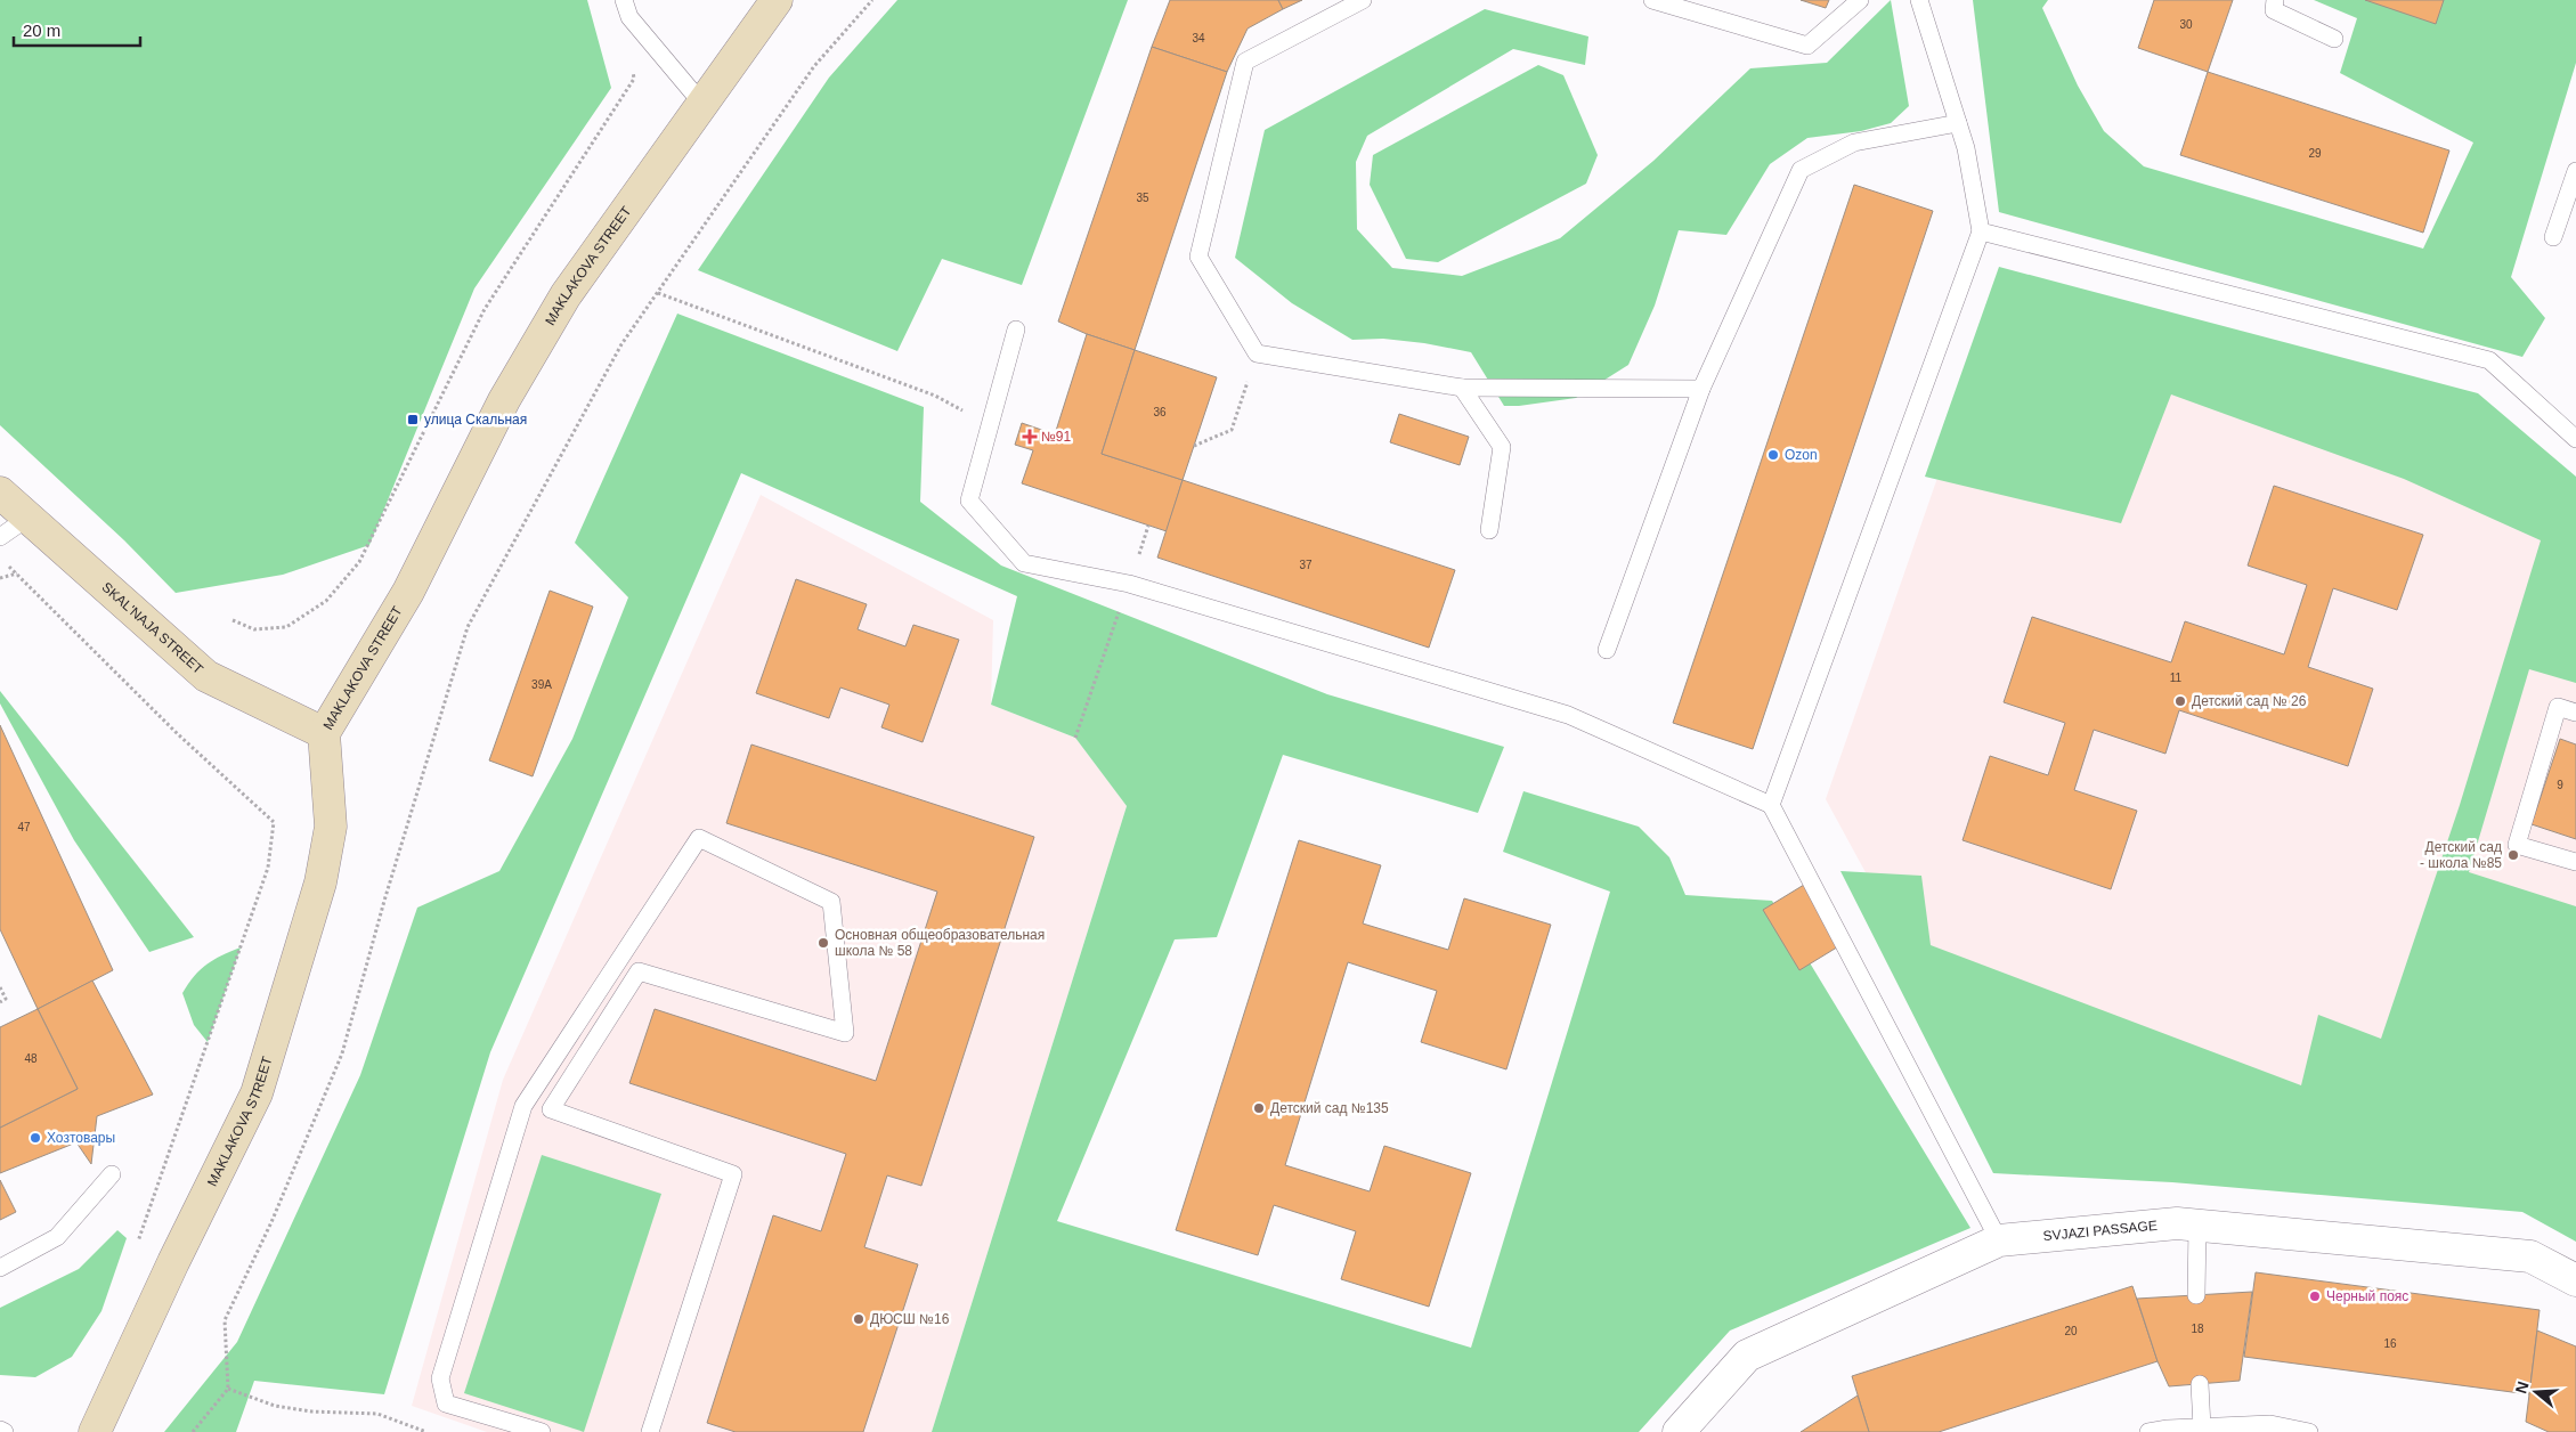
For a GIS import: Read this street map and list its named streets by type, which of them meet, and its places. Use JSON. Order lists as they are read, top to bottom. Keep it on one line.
{"streets":{"street":["MAKLAKOVA STREET","SKAL'NAJA STREET","SVJAZI PASSAGE"]},"crossings":[["MAKLAKOVA STREET","SKAL'NAJA STREET"]],"places":{"transit":["улица Скальная"],"health":["№91"],"other":["Ozon","Детский сад № 26","Детский сад - школа №85","Основная общеобразовательная школа № 58","Детский сад №135","Хозтовары","Черный пояс","ДЮСШ №16"]},"house_numbers":["30","34","29","35","36","37","11","39А","9","47","48","18","20","16"],"scale_bar":"20 m","north":"left"}
